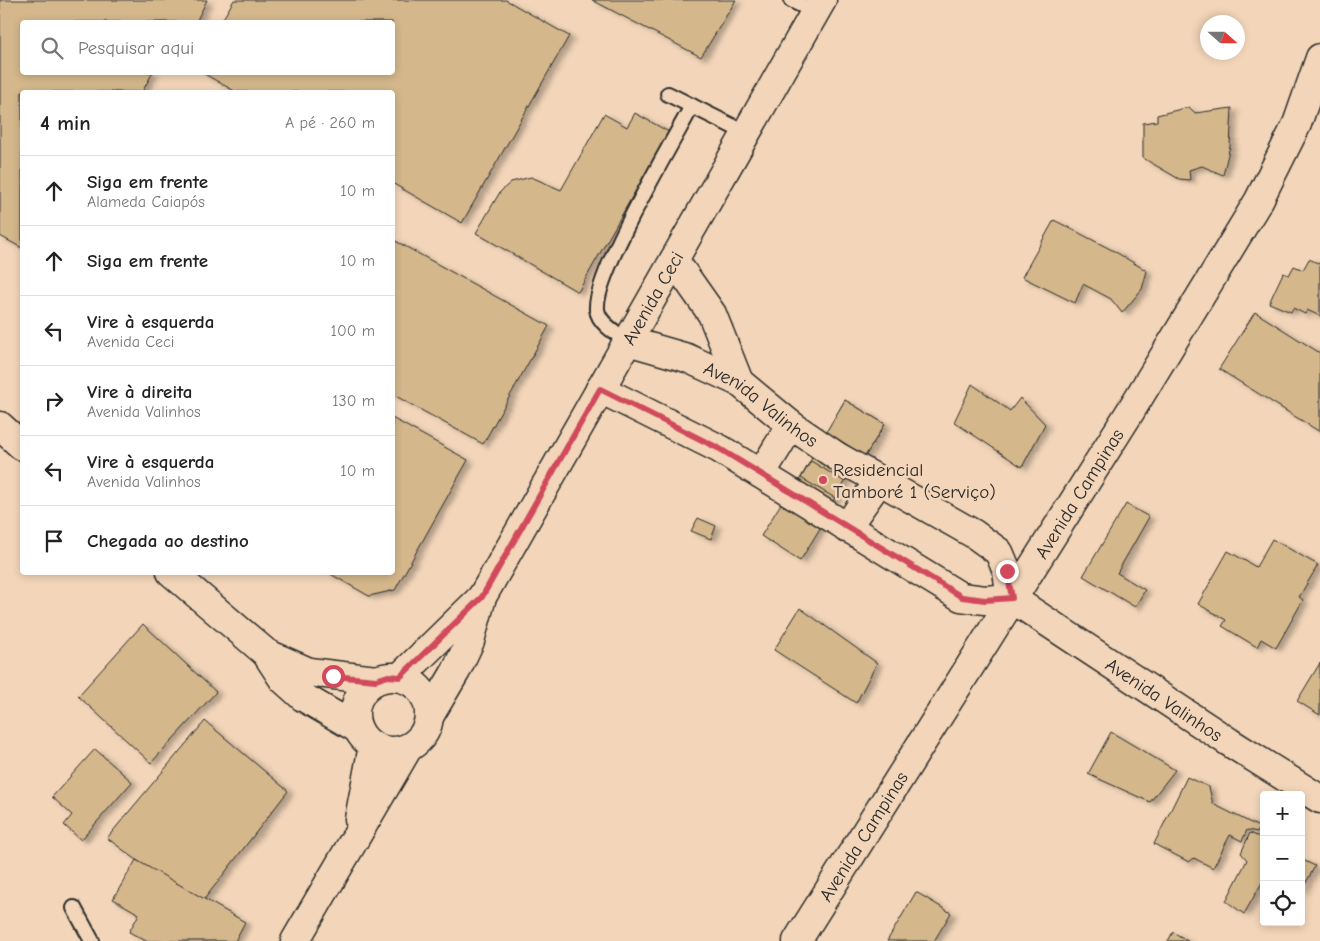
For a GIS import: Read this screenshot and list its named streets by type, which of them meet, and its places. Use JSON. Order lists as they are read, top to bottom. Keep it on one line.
{"streets":{"street":["Avenida Ceci","Avenida Valinhos","Avenida Campinas"]},"crossings":[["Avenida Ceci","Avenida Valinhos"],["Avenida Valinhos","Avenida Campinas"]],"places":["Residencial Tamboré 1 (Serviço)"],"north":"right","page":{"search":"Pesquisar aqui","heading":["4 min","A pé · 260 m"],"list":[["Siga em frente","Alameda Caiapós","10 m"],["Siga em frente","10 m"],["Vire à esquerda","Avenida Ceci","100 m"],["Vire à direita","Avenida Valinhos","130 m"],["Vire à esquerda","Avenida Valinhos","10 m"],"Chegada ao destino"],"map_buttons":["+","−"]}}
